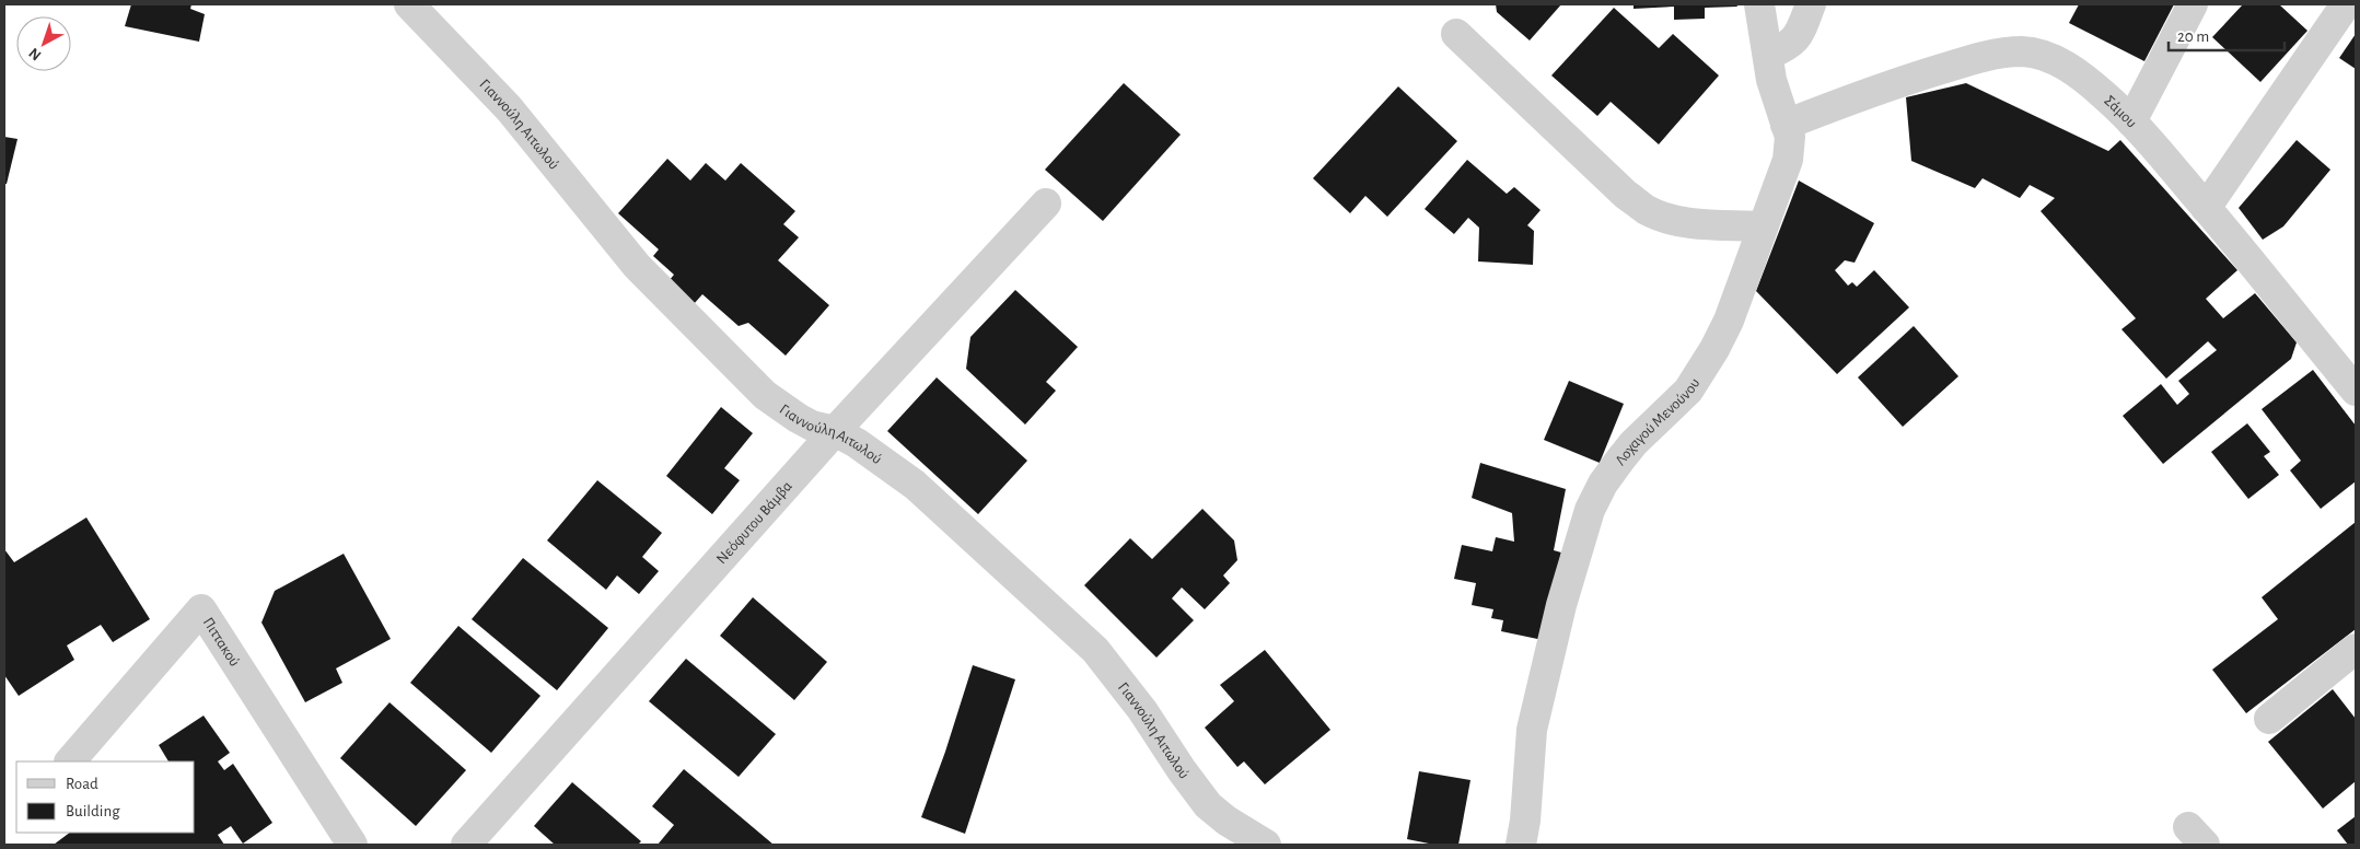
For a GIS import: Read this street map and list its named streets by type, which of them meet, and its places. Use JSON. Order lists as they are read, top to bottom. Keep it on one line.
{"streets":{"street":["Σάμου","Γιαννούλη Αιτωλού","Λοχαγού Μενούνου","Νεόφυτου Βάμβα","Πιττακού"]},"crossings":[["Σάμου","Λοχαγού Μενούνου"],["Γιαννούλη Αιτωλού","Νεόφυτου Βάμβα"]],"legend":["Road","Building"],"scale_bar":"20 m","north":"bottom left"}
